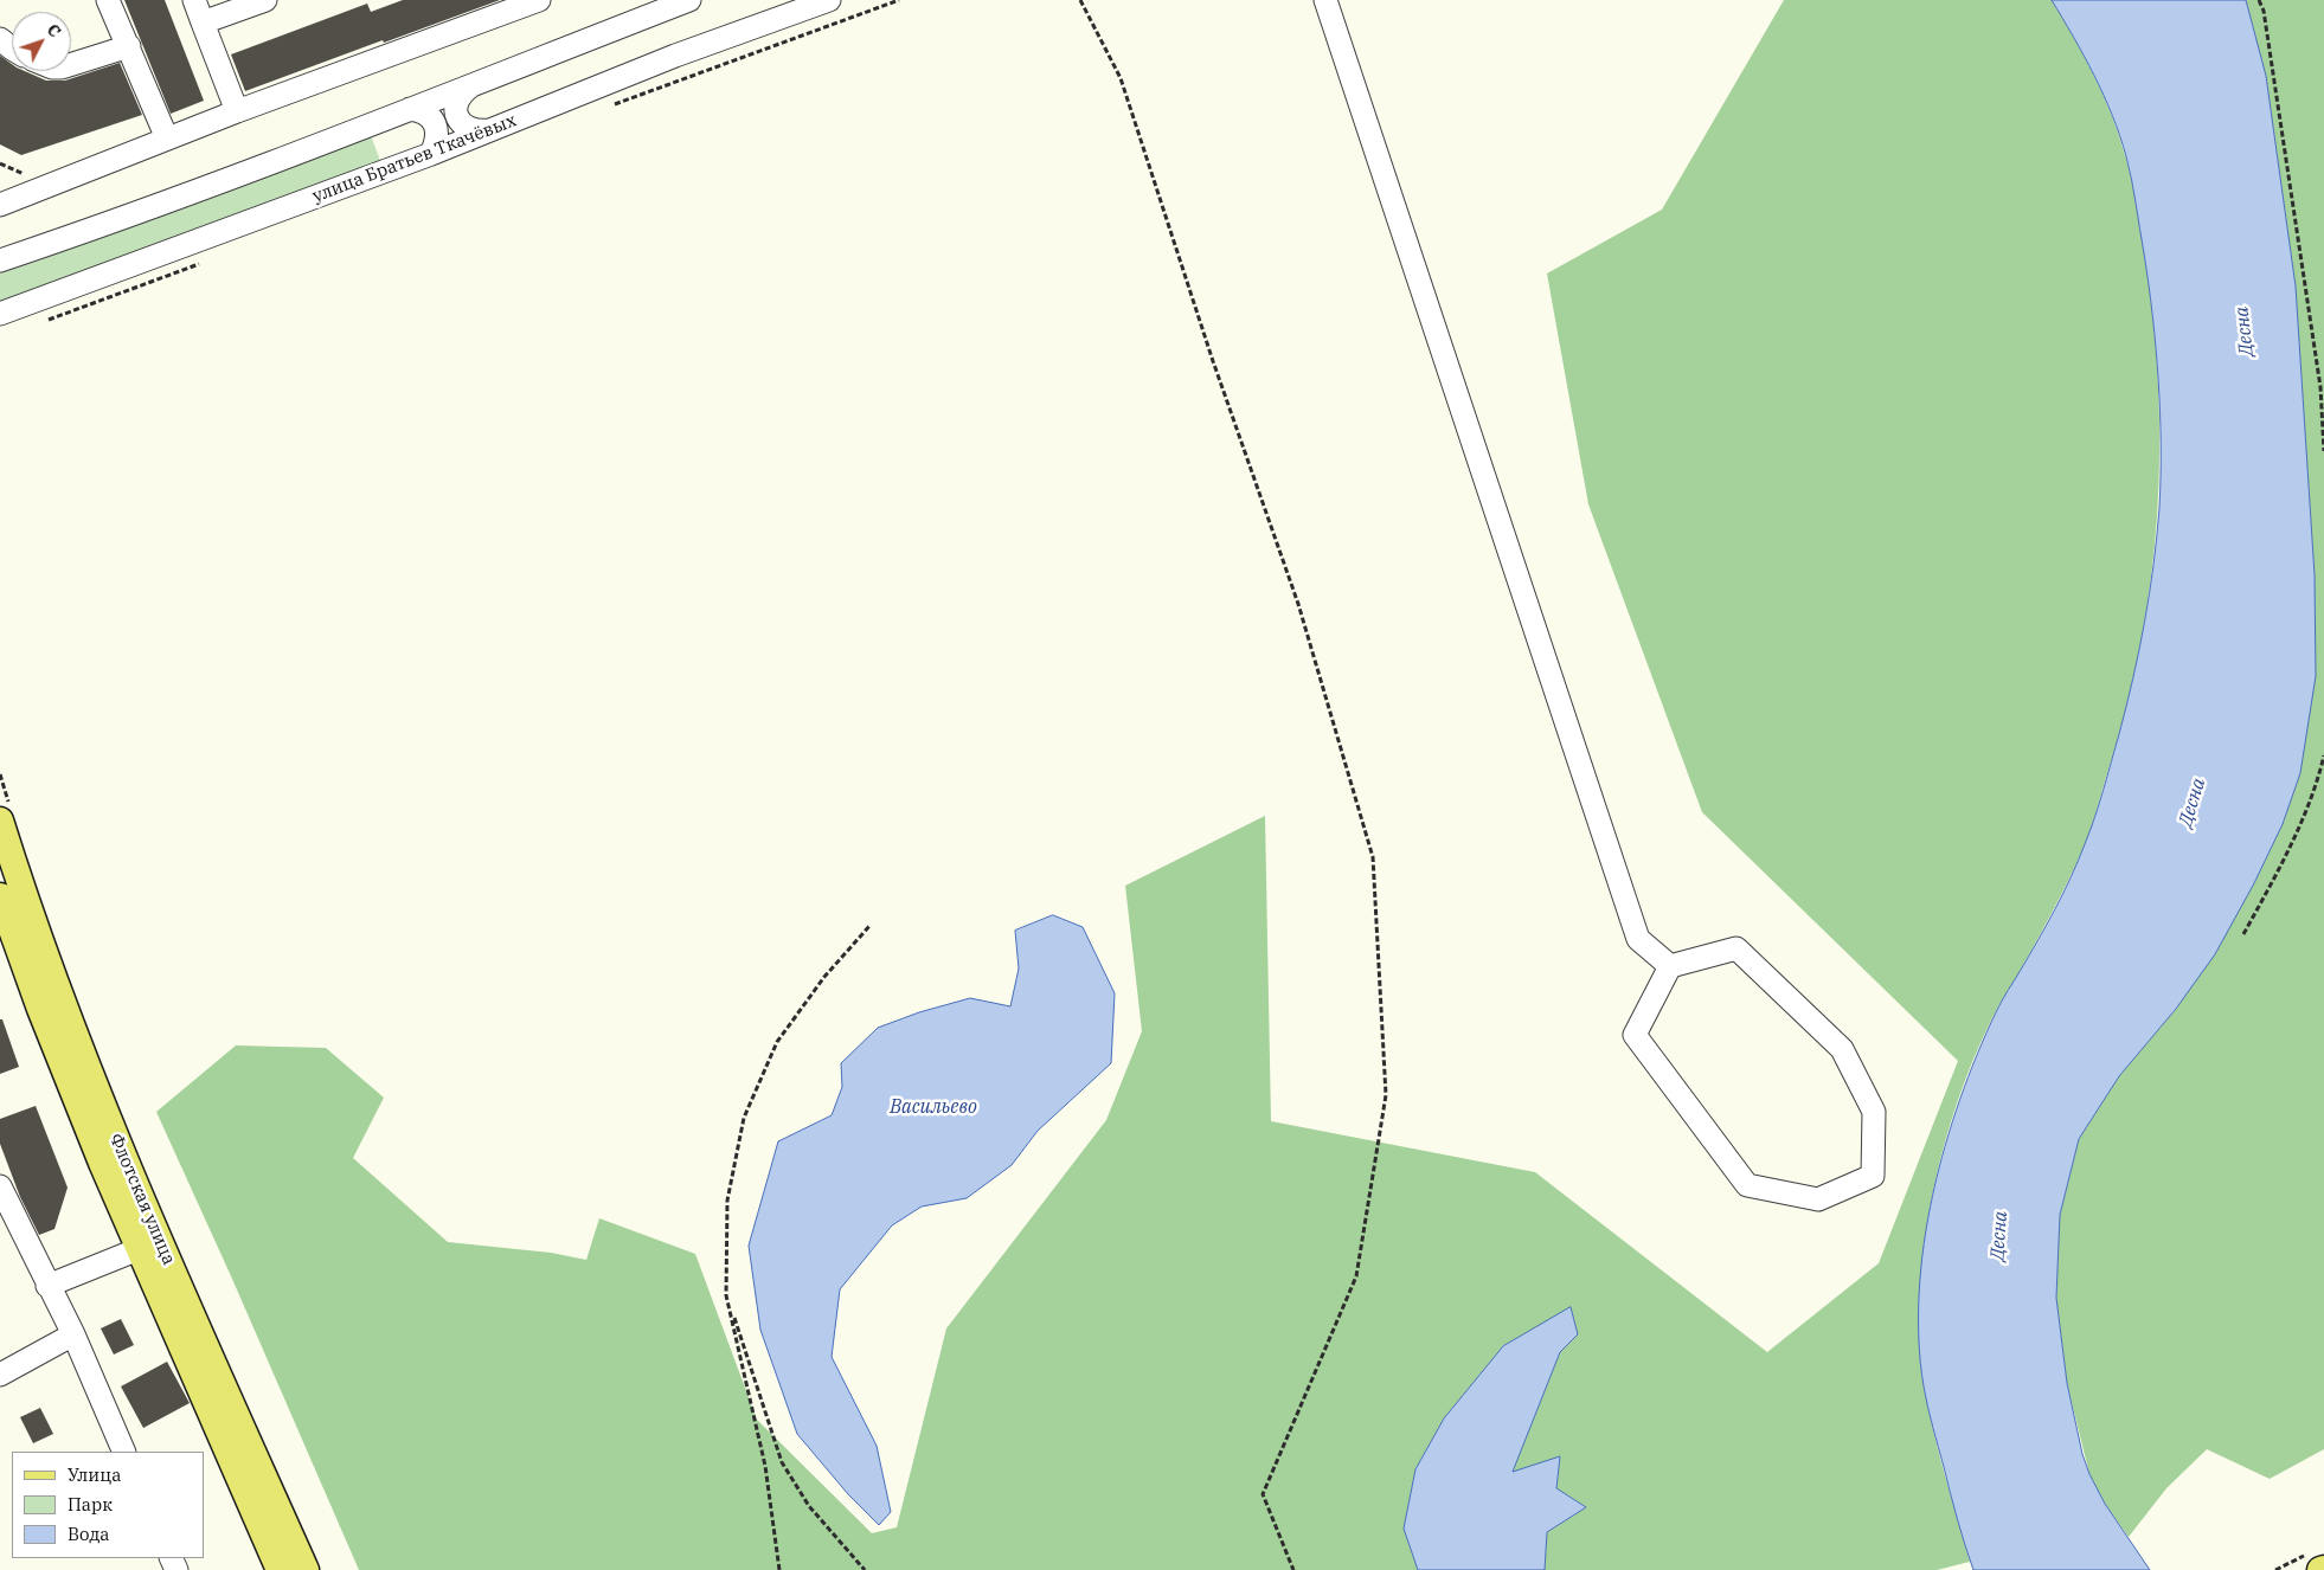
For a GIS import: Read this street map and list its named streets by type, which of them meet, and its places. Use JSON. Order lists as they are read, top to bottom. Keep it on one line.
{"streets":{"main road":["Флотская улица"],"street":["улица Братьев Ткачёвых"]},"water":["Десна","Васильево"],"legend":["Улица","Парк","Вода"],"north":"top right"}
